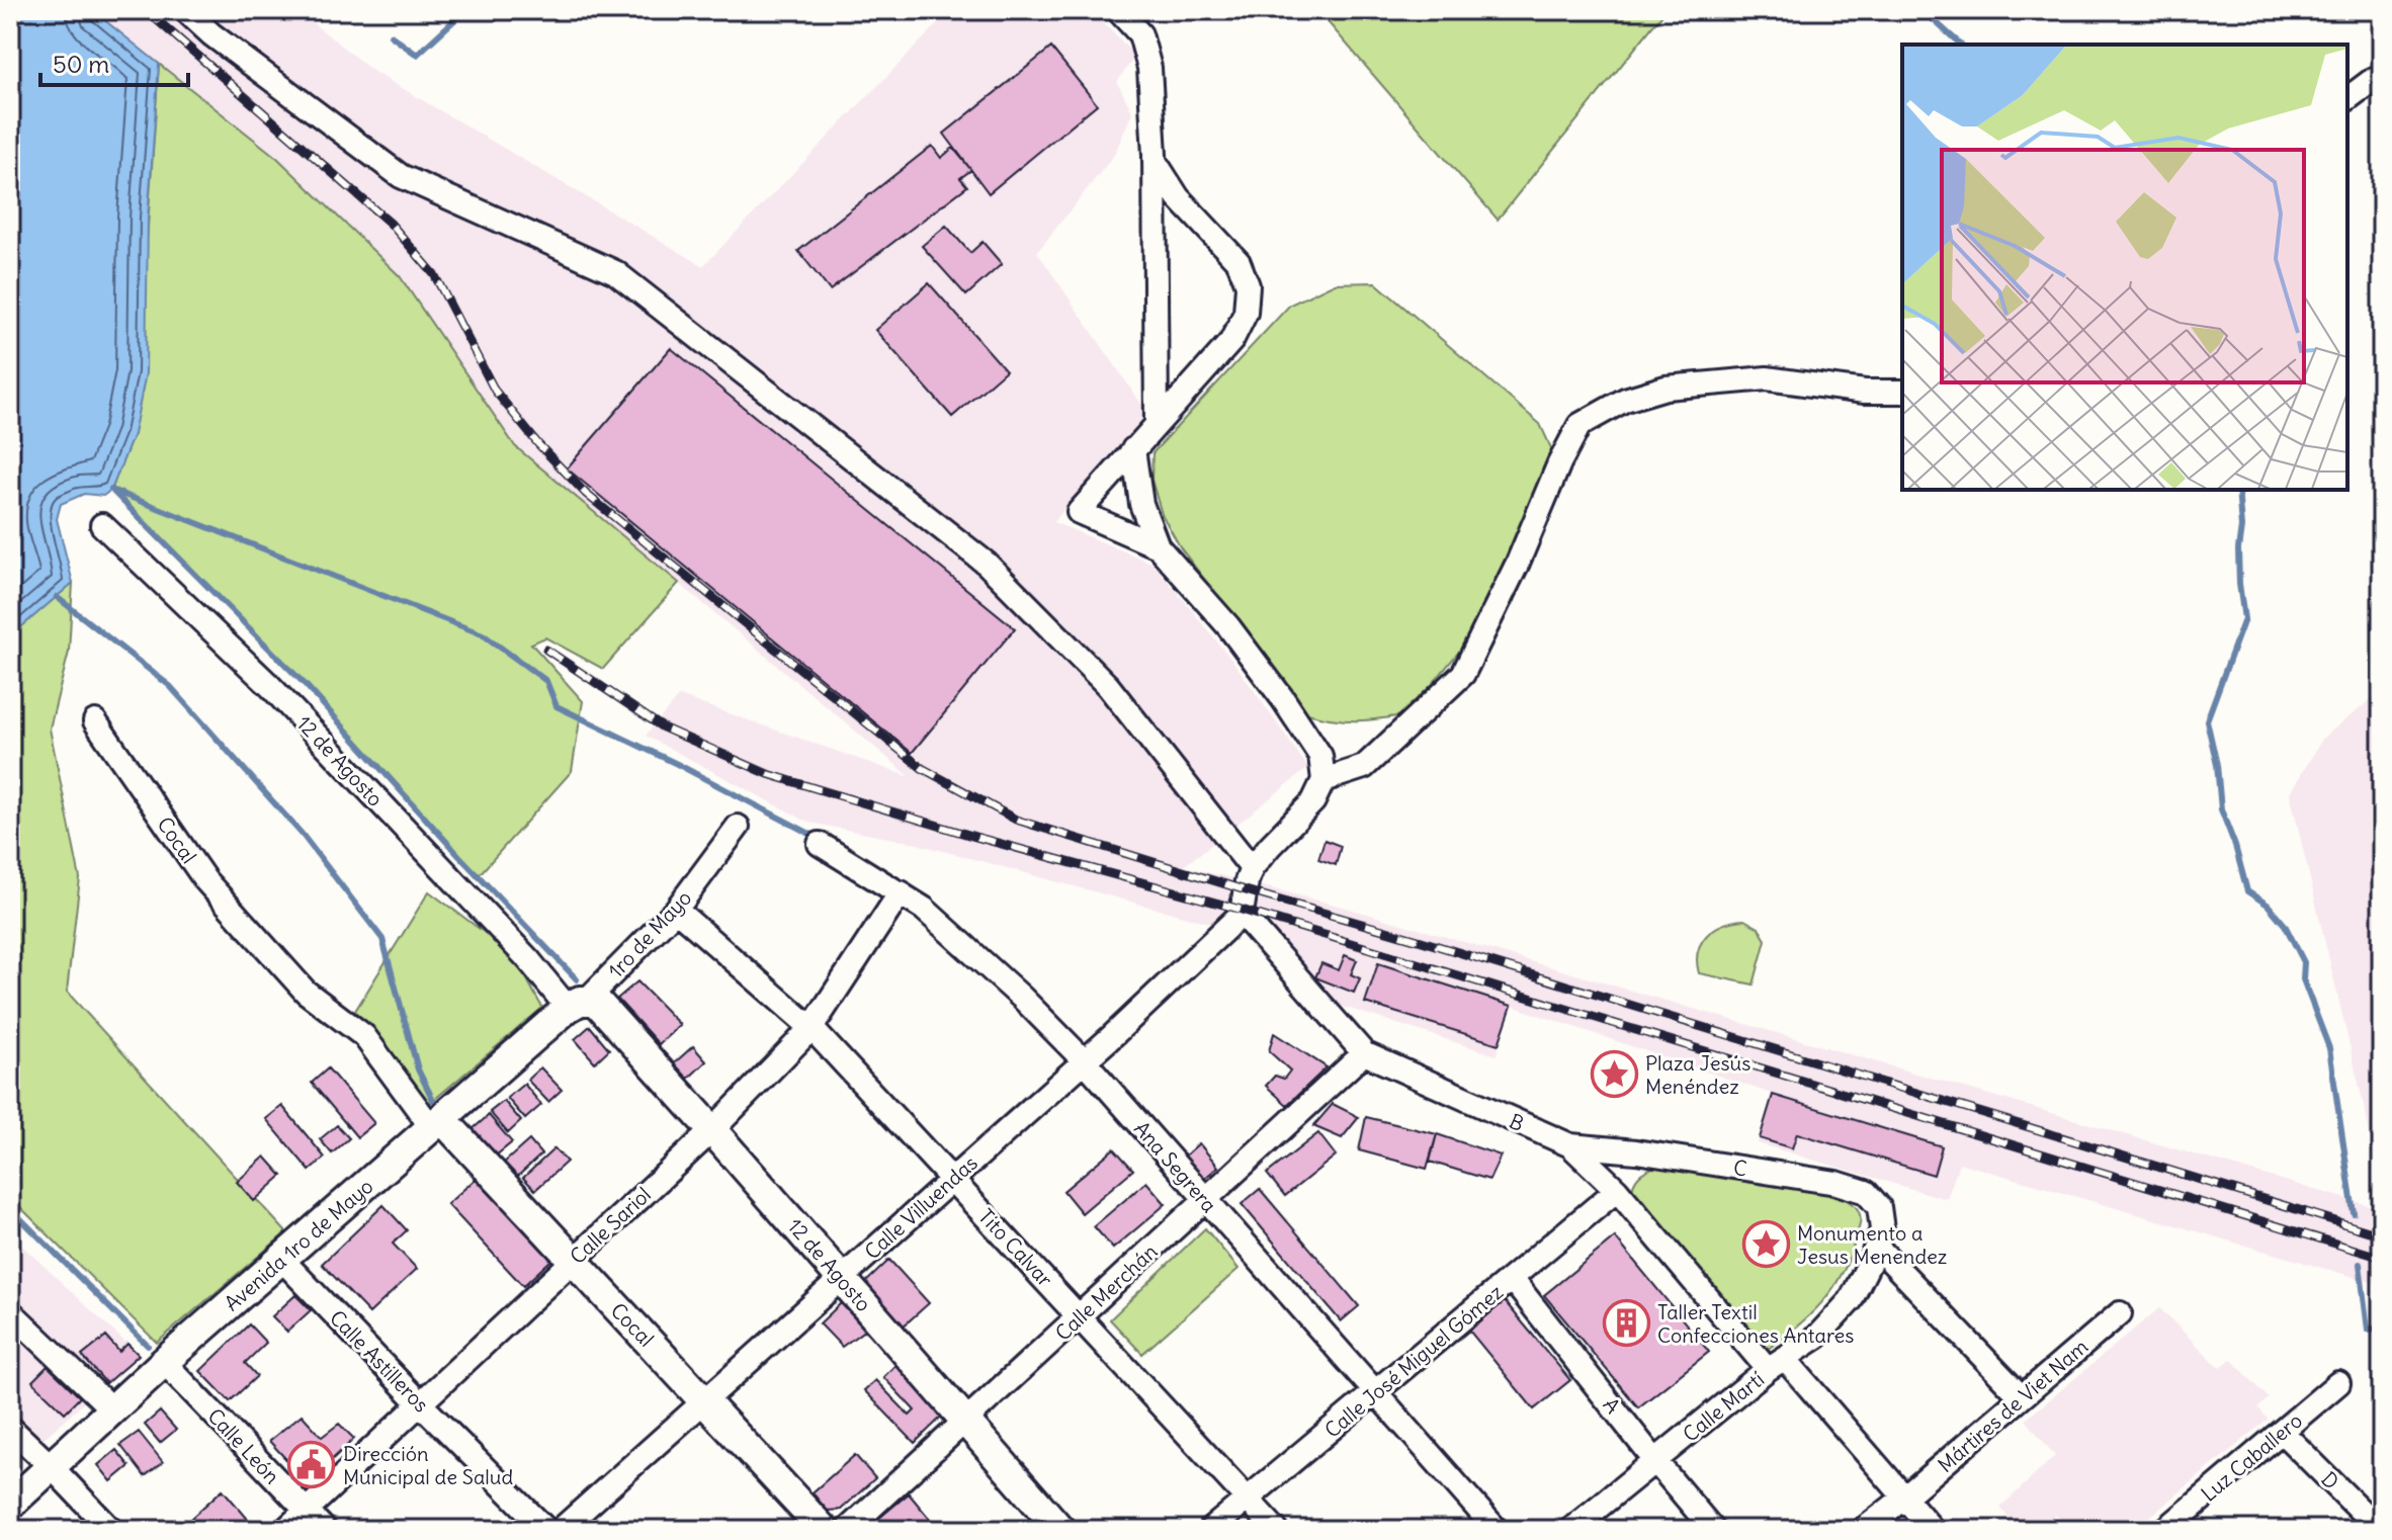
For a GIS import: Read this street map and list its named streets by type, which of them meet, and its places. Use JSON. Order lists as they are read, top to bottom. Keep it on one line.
{"streets":{"main road":["12 de Agosto","Cocal","Avenida 1ro de Mayo"],"street":["1ro de Mayo","B","Ana Segrera","C","Calle Villuendas","Calle Sariol","Tito Calvar","Calle Merchán","Calle Astilleros","Calle José Miguel Gómez","A","Mártires de Viet Nam","Calle Martí","Calle León","Luz Caballero","D"]},"crossings":[["12 de Agosto","1ro de Mayo"],["12 de Agosto","Calle Villuendas"],["12 de Agosto","Calle Sariol"],["12 de Agosto","Avenida 1ro de Mayo"],["12 de Agosto","Calle Merchán"],["Cocal","Calle Villuendas"],["Cocal","Calle Sariol"],["Cocal","Avenida 1ro de Mayo"],["1ro de Mayo","Avenida 1ro de Mayo"],["1ro de Mayo","Tito Calvar"],["B","C"],["B","Calle Villuendas"],["B","Calle Merchán"],["B","Calle José Miguel Gómez"],["B","Mártires de Viet Nam"],["B","Calle Martí"],["Ana Segrera","Calle Villuendas"],["Ana Segrera","Calle Sariol"],["Ana Segrera","Calle Merchán"],["Ana Segrera","Calle José Miguel Gómez"],["C","Mártires de Viet Nam"],["C","Calle Martí"],["Calle Villuendas","Tito Calvar"],["Calle Sariol","Tito Calvar"],["Calle Sariol","Calle Astilleros"],["Calle Sariol","Calle León"],["Avenida 1ro de Mayo","Calle Astilleros"],["Avenida 1ro de Mayo","Calle León"],["Tito Calvar","Calle Merchán"],["Tito Calvar","Calle José Miguel Gómez"],["Calle José Miguel Gómez","A"],["A","Calle Martí"],["Luz Caballero","D"]],"places":{"place":["Plaza Jesús Menéndez","Monumento a Jesus Menendez"],"building":["Taller Textil Confecciones Antares"],"public building":["Dirección Municipal de Salud"]},"scale_bar":"50 m"}
